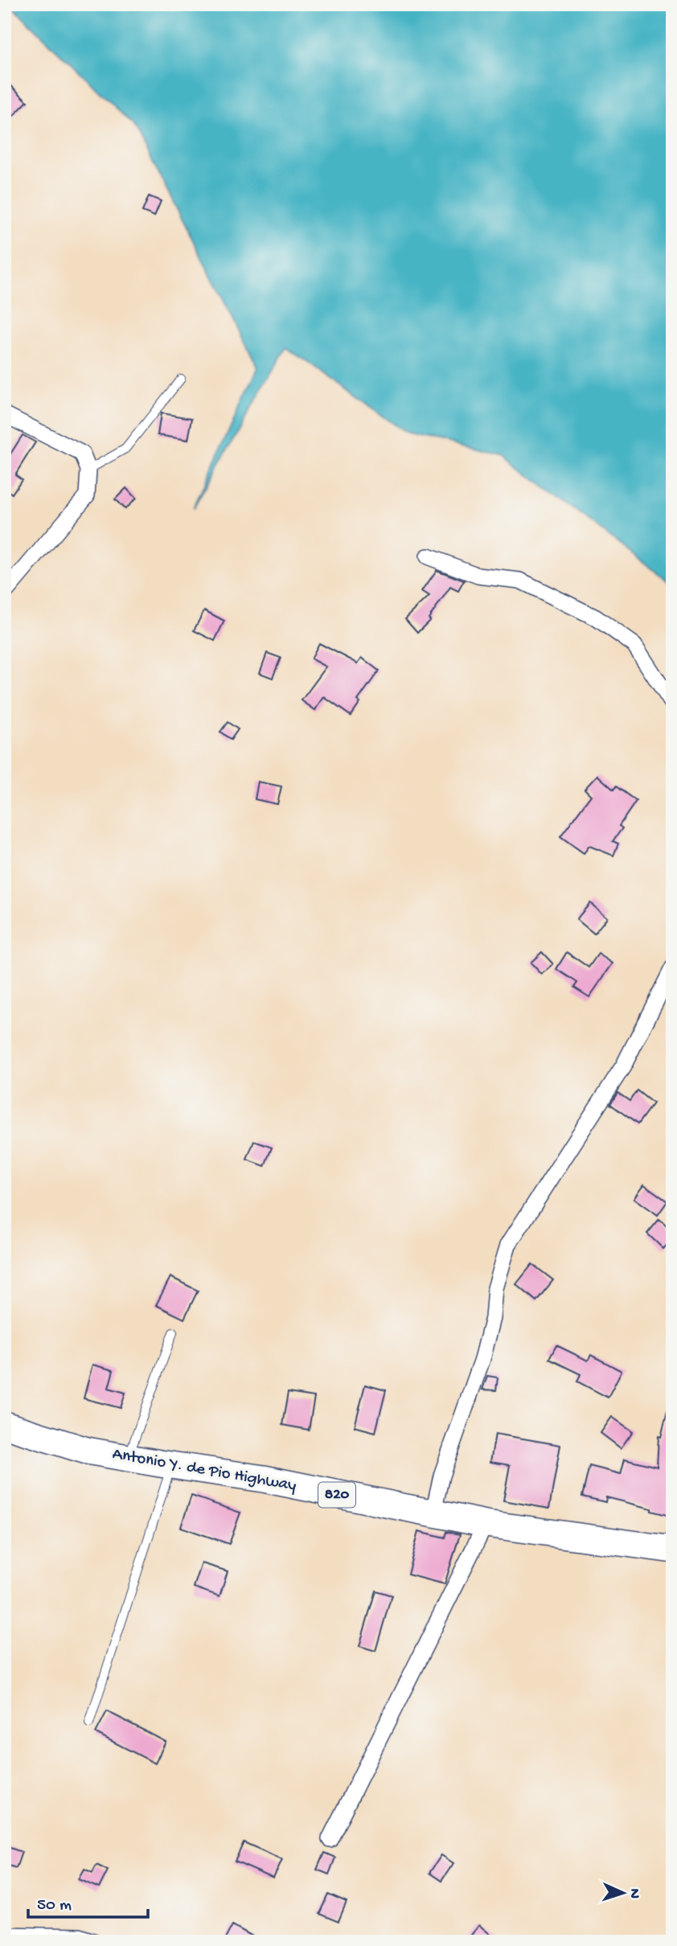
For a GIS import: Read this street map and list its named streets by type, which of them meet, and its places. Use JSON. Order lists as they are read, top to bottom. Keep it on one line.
{"streets":{"highway":["Antonio Y. de Pio Highway","820"]},"scale_bar":"50 m","north":"right"}
